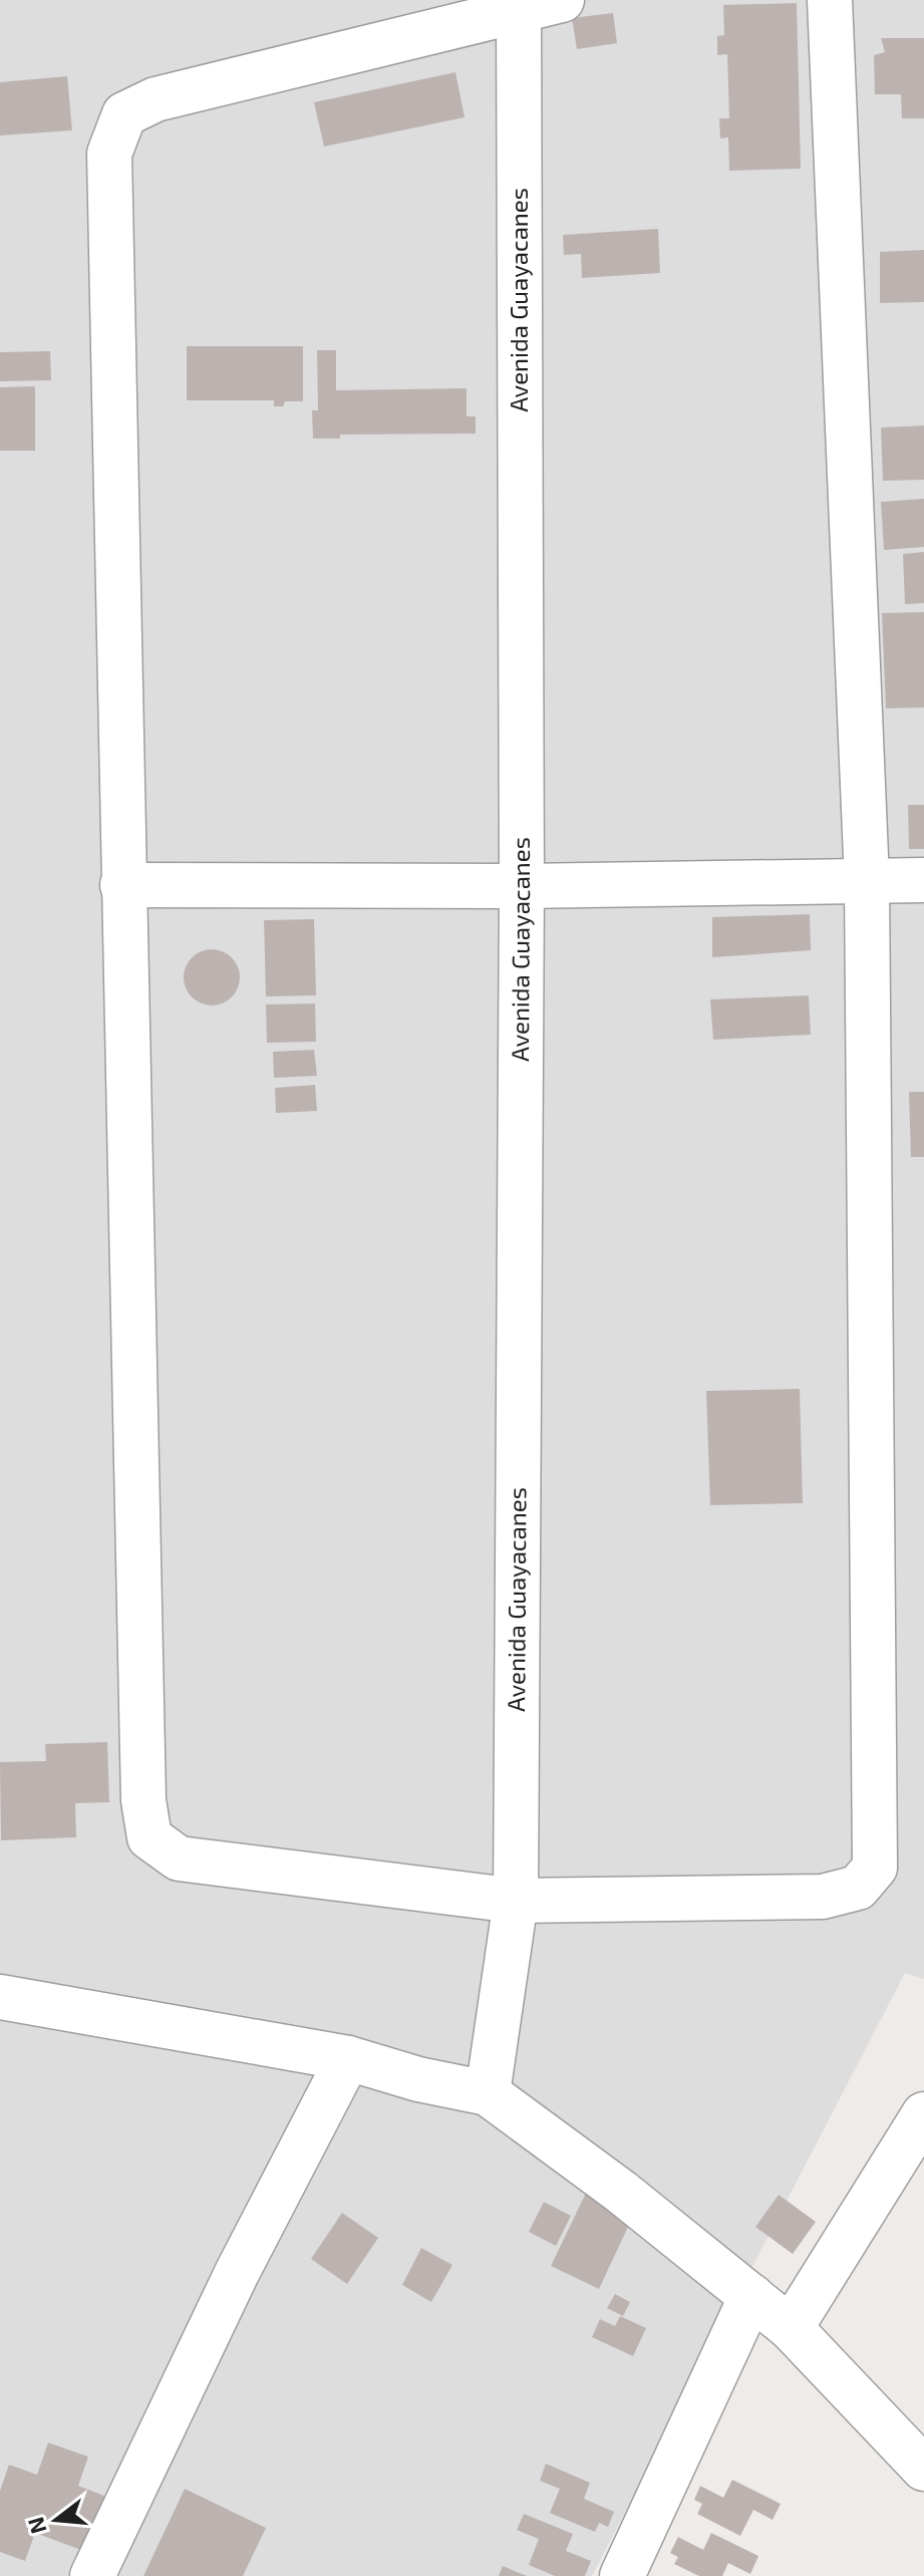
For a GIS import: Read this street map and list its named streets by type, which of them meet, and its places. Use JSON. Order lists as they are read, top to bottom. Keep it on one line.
{"streets":{"street":["Avenida Guayacanes"]},"north":"left"}
